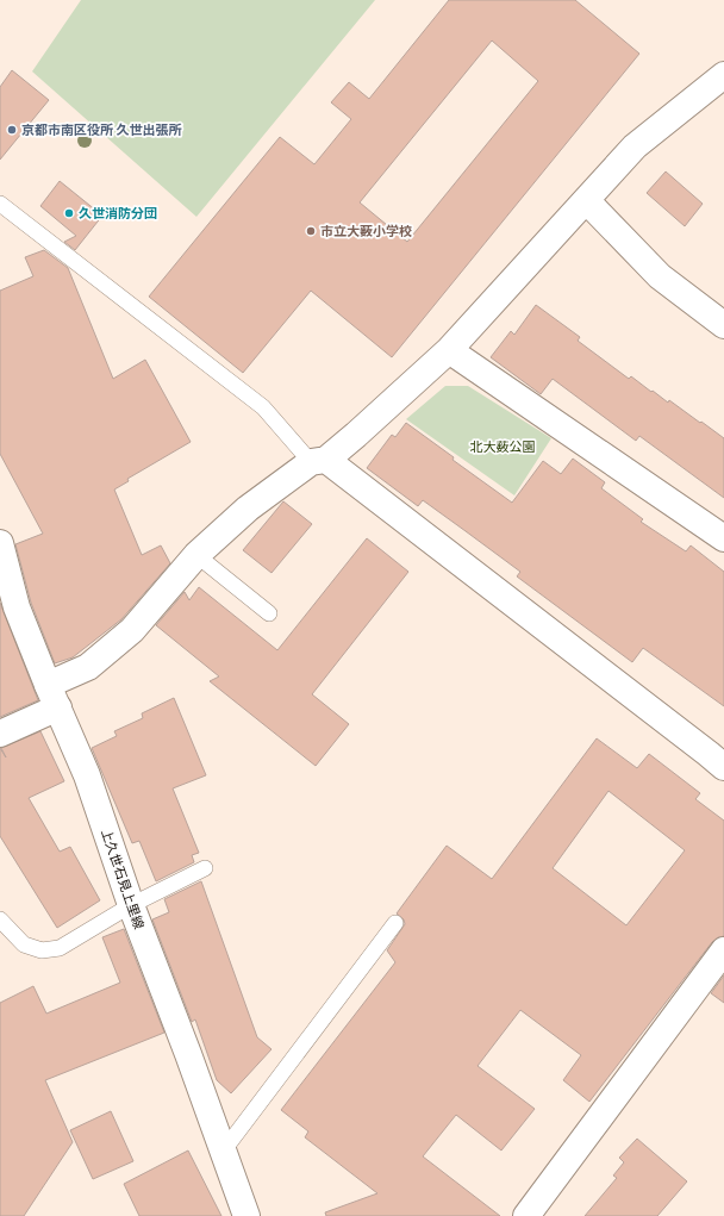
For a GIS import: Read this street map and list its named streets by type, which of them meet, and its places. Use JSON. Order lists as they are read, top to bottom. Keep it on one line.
{"streets":{"street":["上久世石見上里線"]},"parks":["北大薮公園"],"places":["京都市南区役所 久世出張所","久世消防分団","市立大薮小学校"]}
